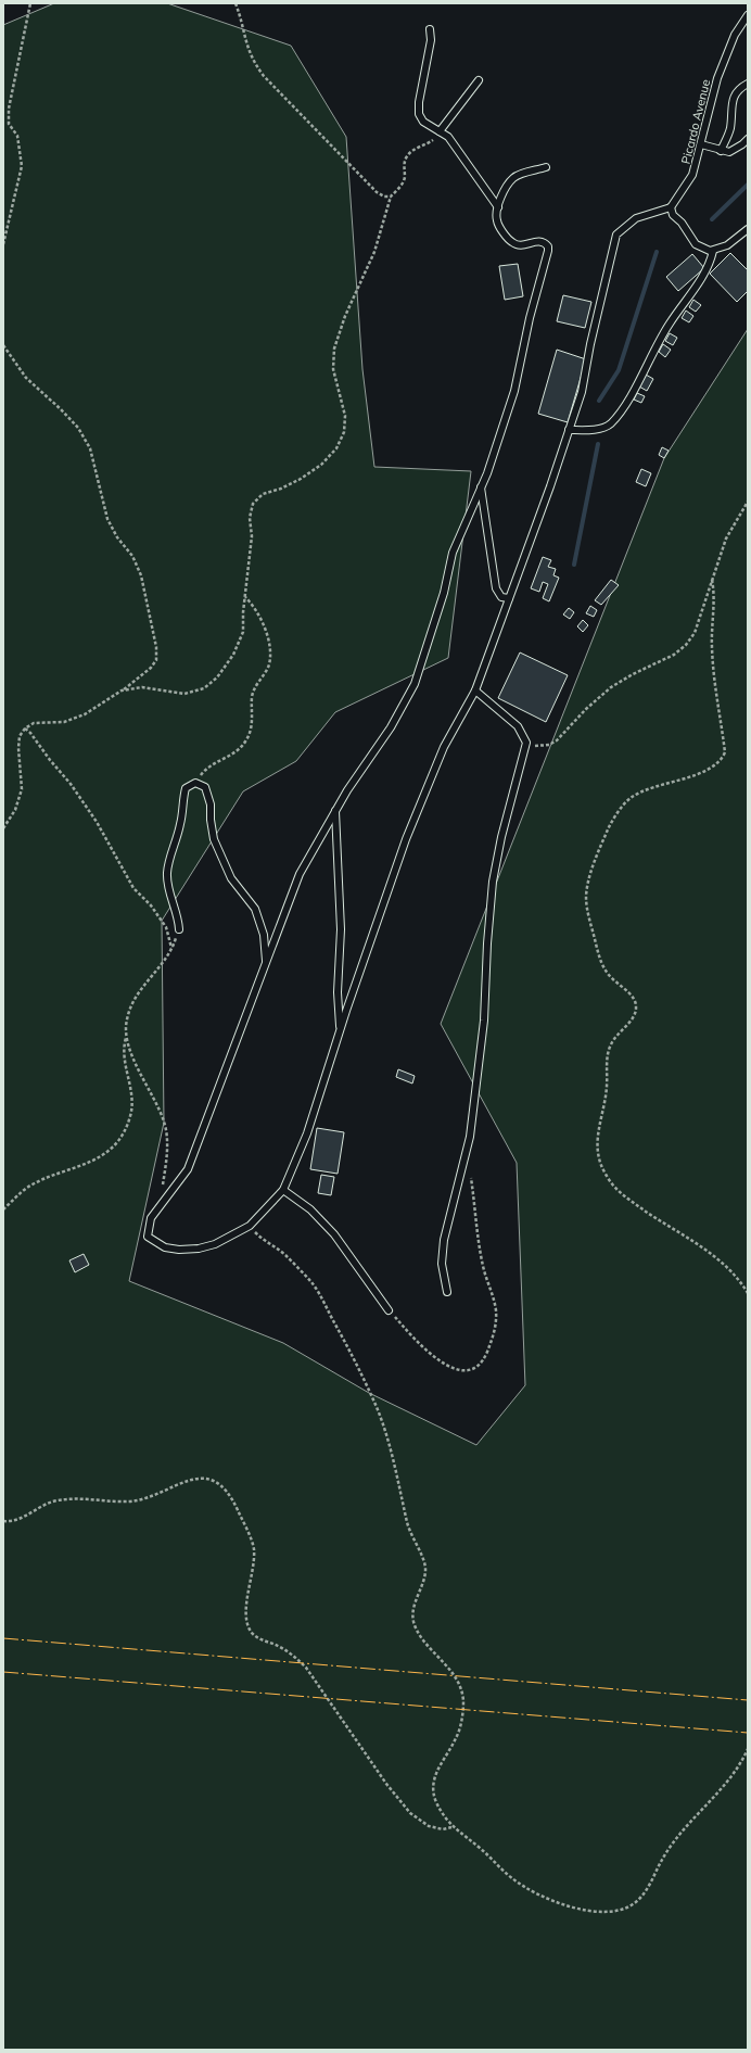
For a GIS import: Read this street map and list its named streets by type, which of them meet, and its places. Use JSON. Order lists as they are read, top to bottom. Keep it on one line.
{"streets":{"lane":["Picardo Avenue"]}}
